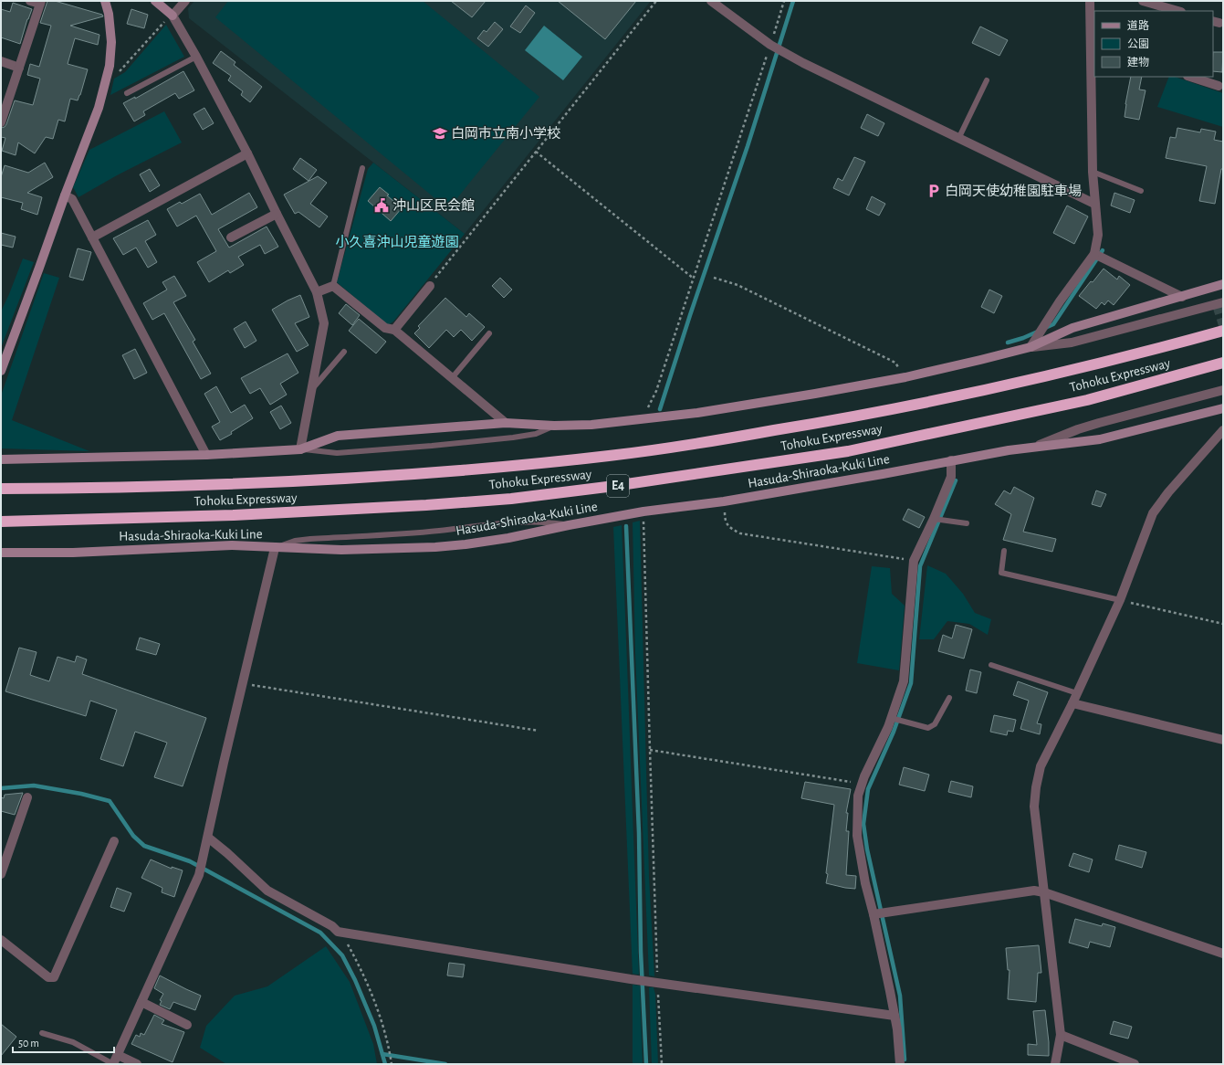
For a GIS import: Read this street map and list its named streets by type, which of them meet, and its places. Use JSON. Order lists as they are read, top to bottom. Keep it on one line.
{"streets":{"highway":["Tohoku Expressway","E4"],"street":["Hasuda-Shiraoka-Kuki Line"]},"parks":["小久喜沖山児童遊園"],"places":{"school or university":["白岡市立南小学校"],"parking":["白岡天使幼稚園駐車場"],"public building":["沖山区民会館"]},"legend":["道路","公園","建物"],"scale_bar":"50 m"}
